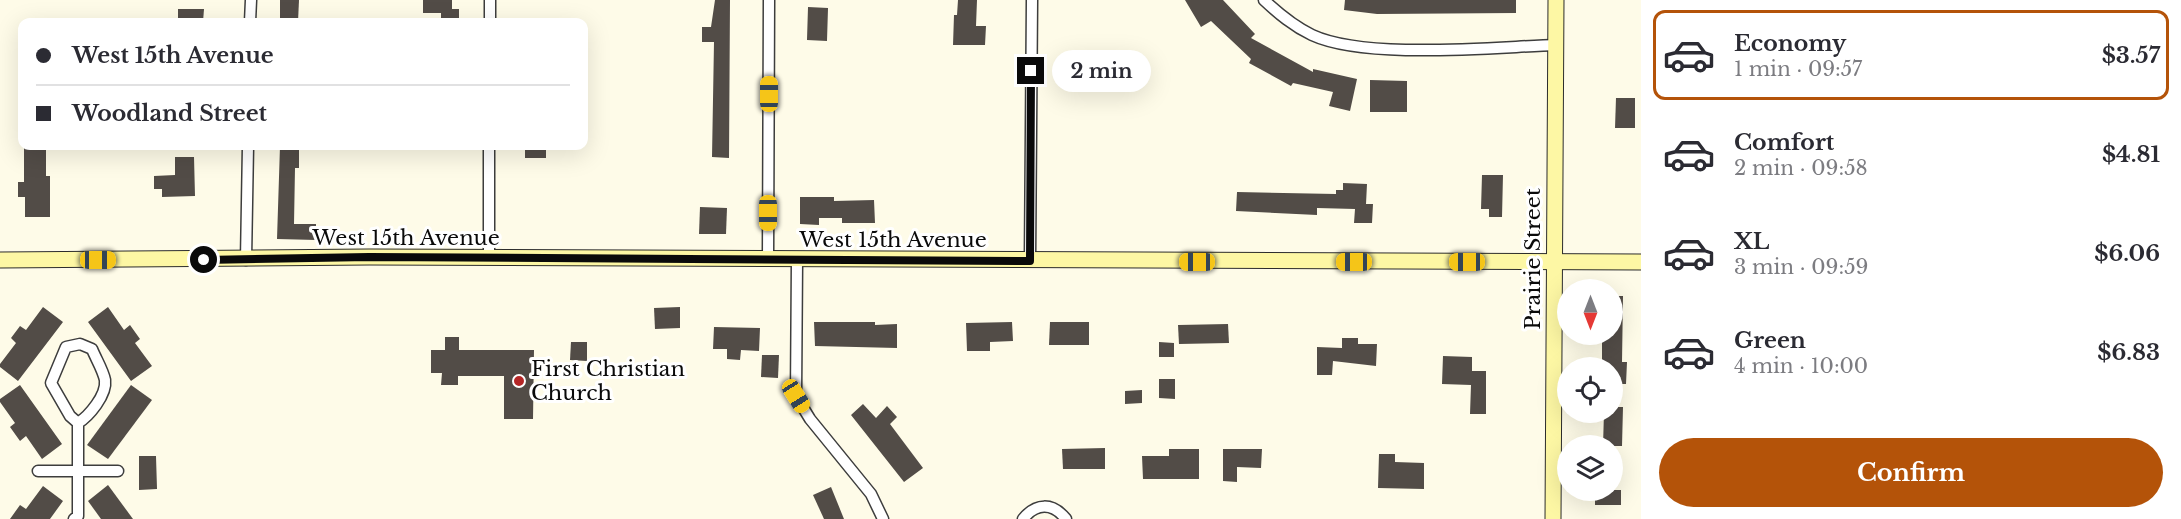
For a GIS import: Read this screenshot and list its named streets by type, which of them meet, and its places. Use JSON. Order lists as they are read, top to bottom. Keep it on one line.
{"streets":{"street":["West 15th Avenue","Prairie Street"]},"crossings":[["West 15th Avenue","Prairie Street"]],"places":["First Christian Church"],"north":"bottom","page":{"list":[{"name":"Economy","note":"1 min · 09:57","value":"$3.57"},{"name":"Comfort","note":"2 min · 09:58","value":"$4.81"},{"name":"XL","note":"3 min · 09:59","value":"$6.06"},{"name":"Green","note":"4 min · 10:00","value":"$6.83"}],"banner":["West 15th Avenue","Woodland Street"],"bubble":"2 min","buttons":"Confirm"}}
